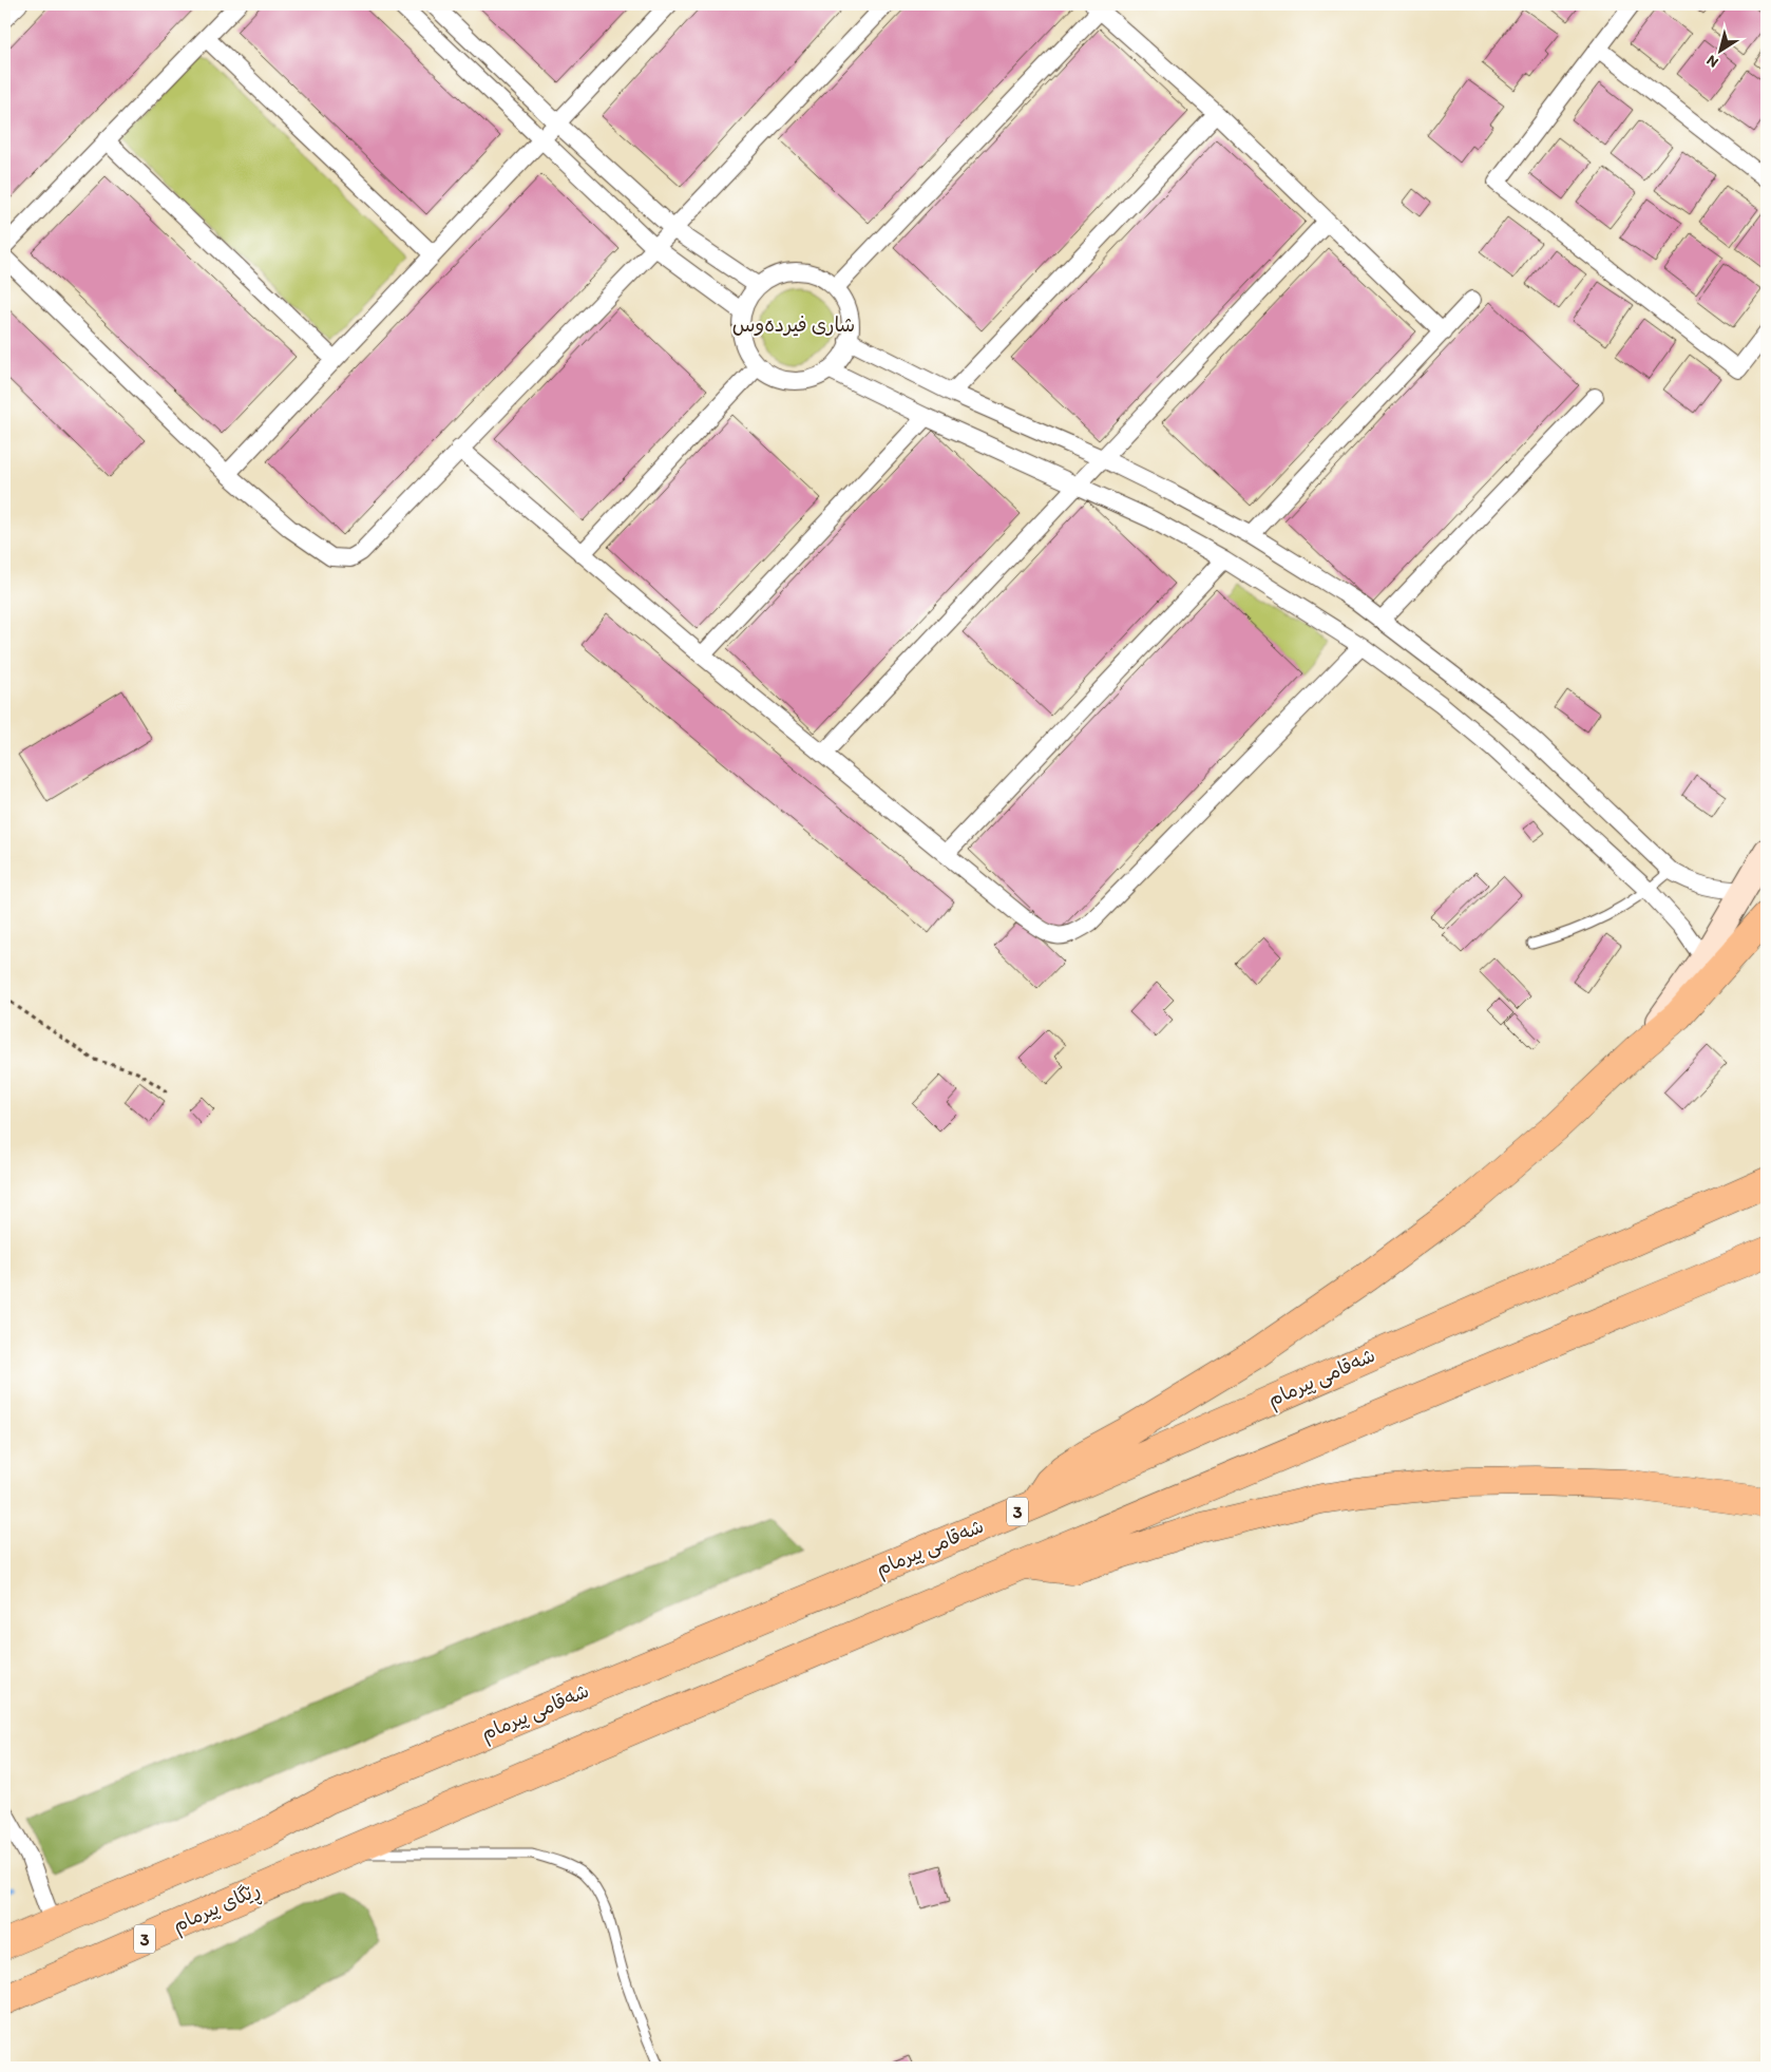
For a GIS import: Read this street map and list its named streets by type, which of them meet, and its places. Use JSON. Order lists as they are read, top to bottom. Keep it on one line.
{"streets":{"highway":["شەقامی پیرمام","3","ڕێگای پیرمام"]},"crossings":[["شەقامی پیرمام","3"],["3","ڕێگای پیرمام"]],"districts":["شاری فیردەوس"],"north":"bottom left"}
